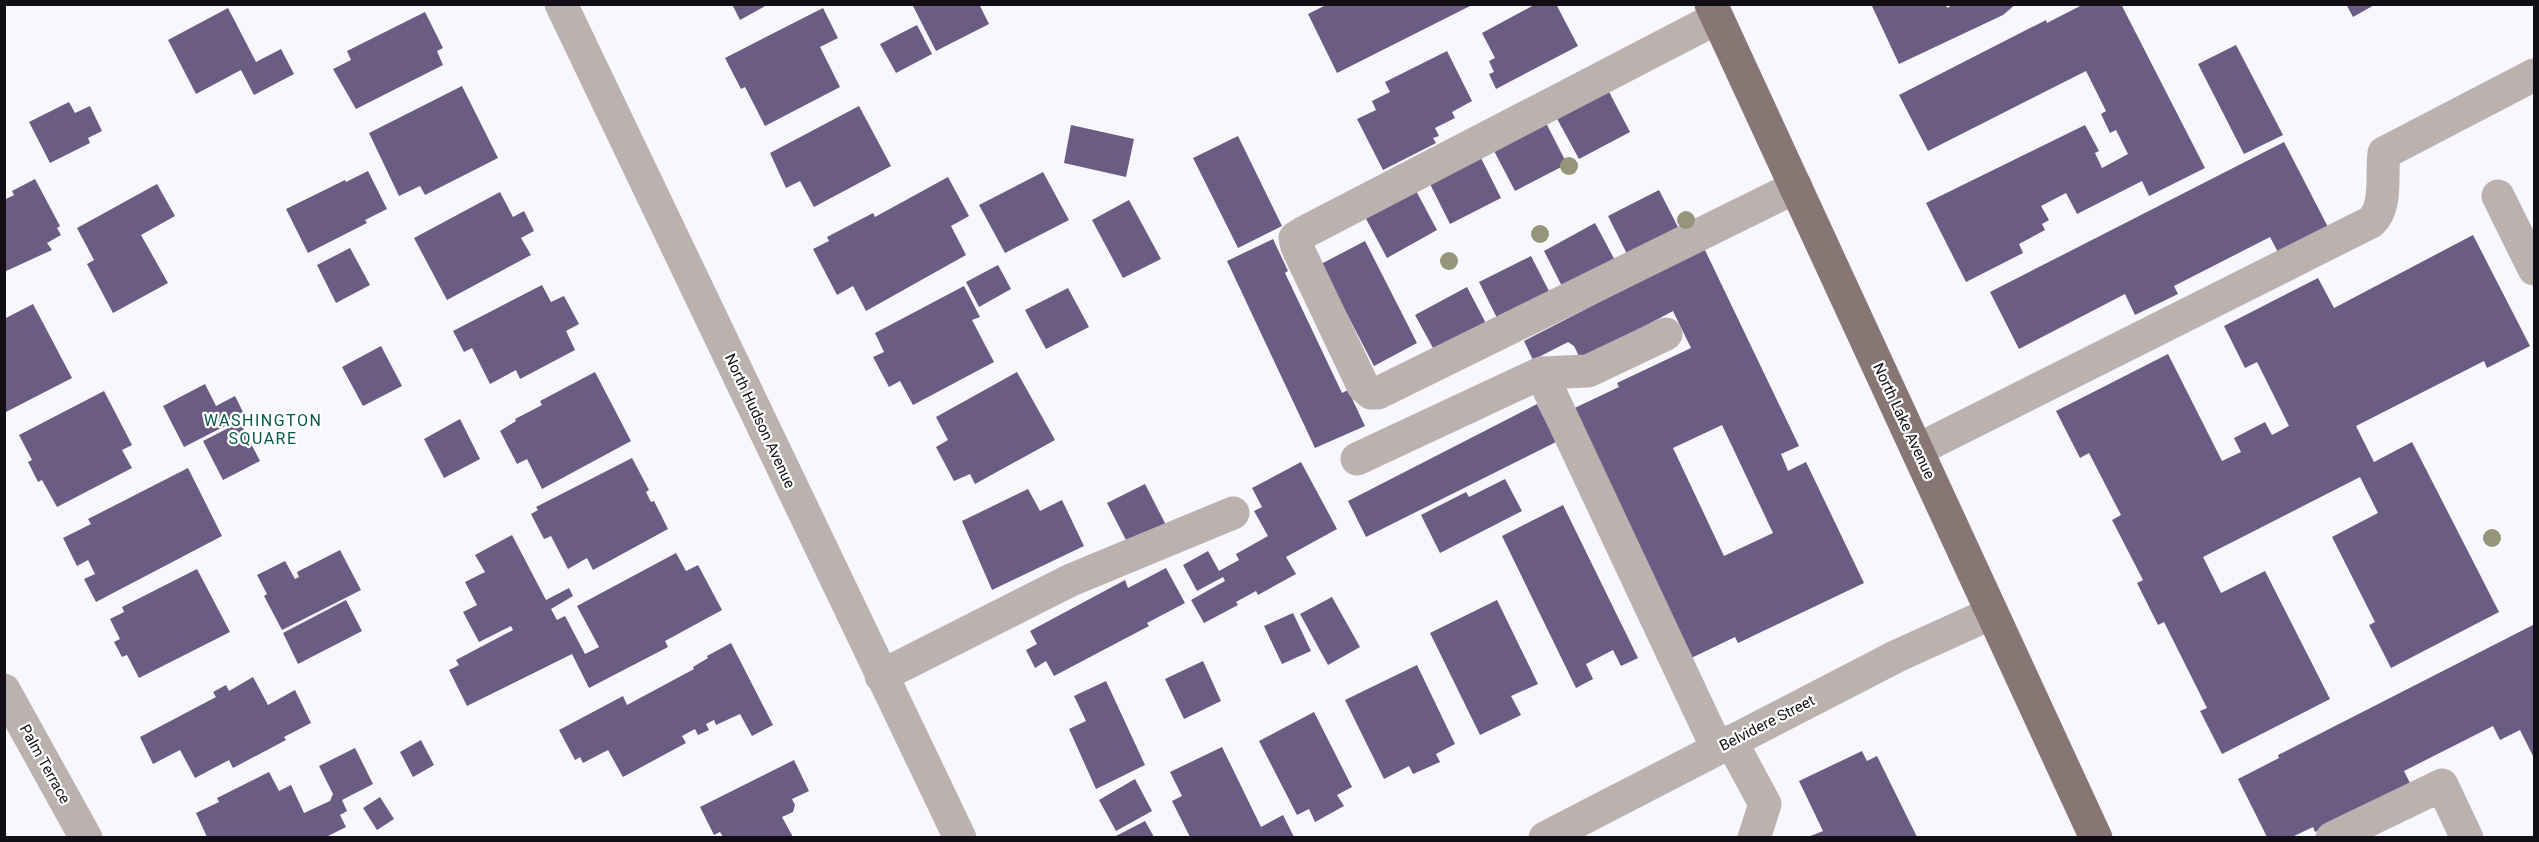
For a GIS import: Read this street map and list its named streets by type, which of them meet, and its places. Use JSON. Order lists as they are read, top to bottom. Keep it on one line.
{"streets":{"main road":["North Lake Avenue"],"street":["North Hudson Avenue","Belvidere Street","Palm Terrace"]},"crossings":[["North Lake Avenue","Belvidere Street"]],"districts":["WASHINGTON SQUARE"]}
